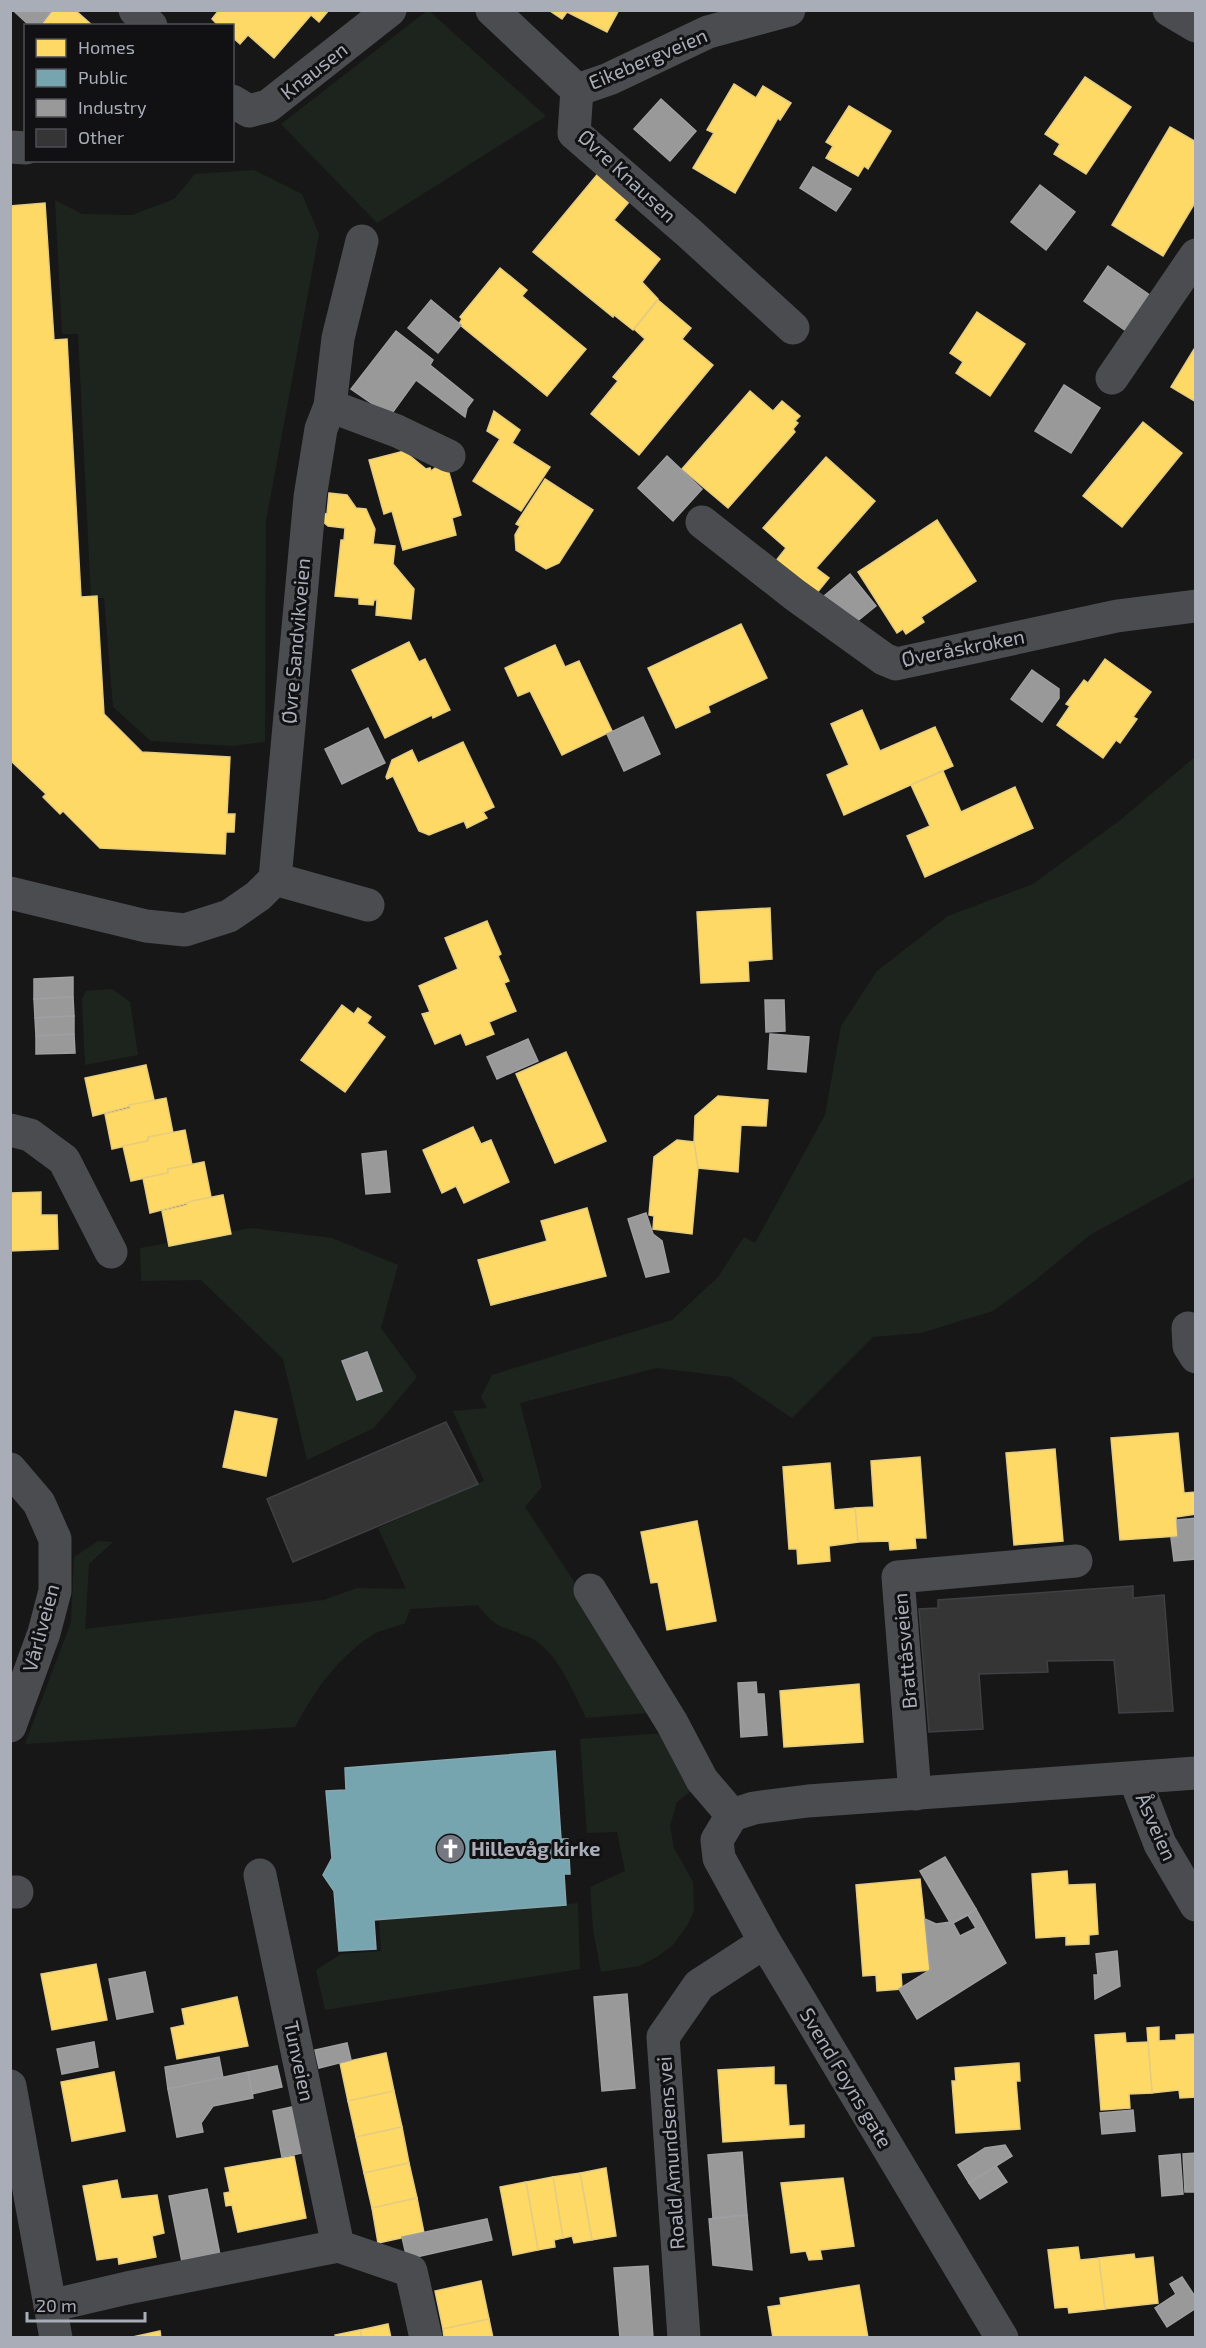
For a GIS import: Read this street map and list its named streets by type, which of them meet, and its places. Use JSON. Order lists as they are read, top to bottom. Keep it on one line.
{"streets":{"street":["Eikebergveien","Knausen","Øvre Knausen","Øvre Sandvikveien","Øveråskroken","Vårliveien","Brattåsveien","Åsveien","Tunveien","Svend Foyns gate","Roald Amundsens vei"]},"crossings":[["Eikebergveien","Øvre Knausen"],["Svend Foyns gate","Roald Amundsens vei"]],"places":{"church":["Hillevåg kirke"]},"legend":["Homes","Public","Industry","Other"],"scale_bar":"20 m"}
